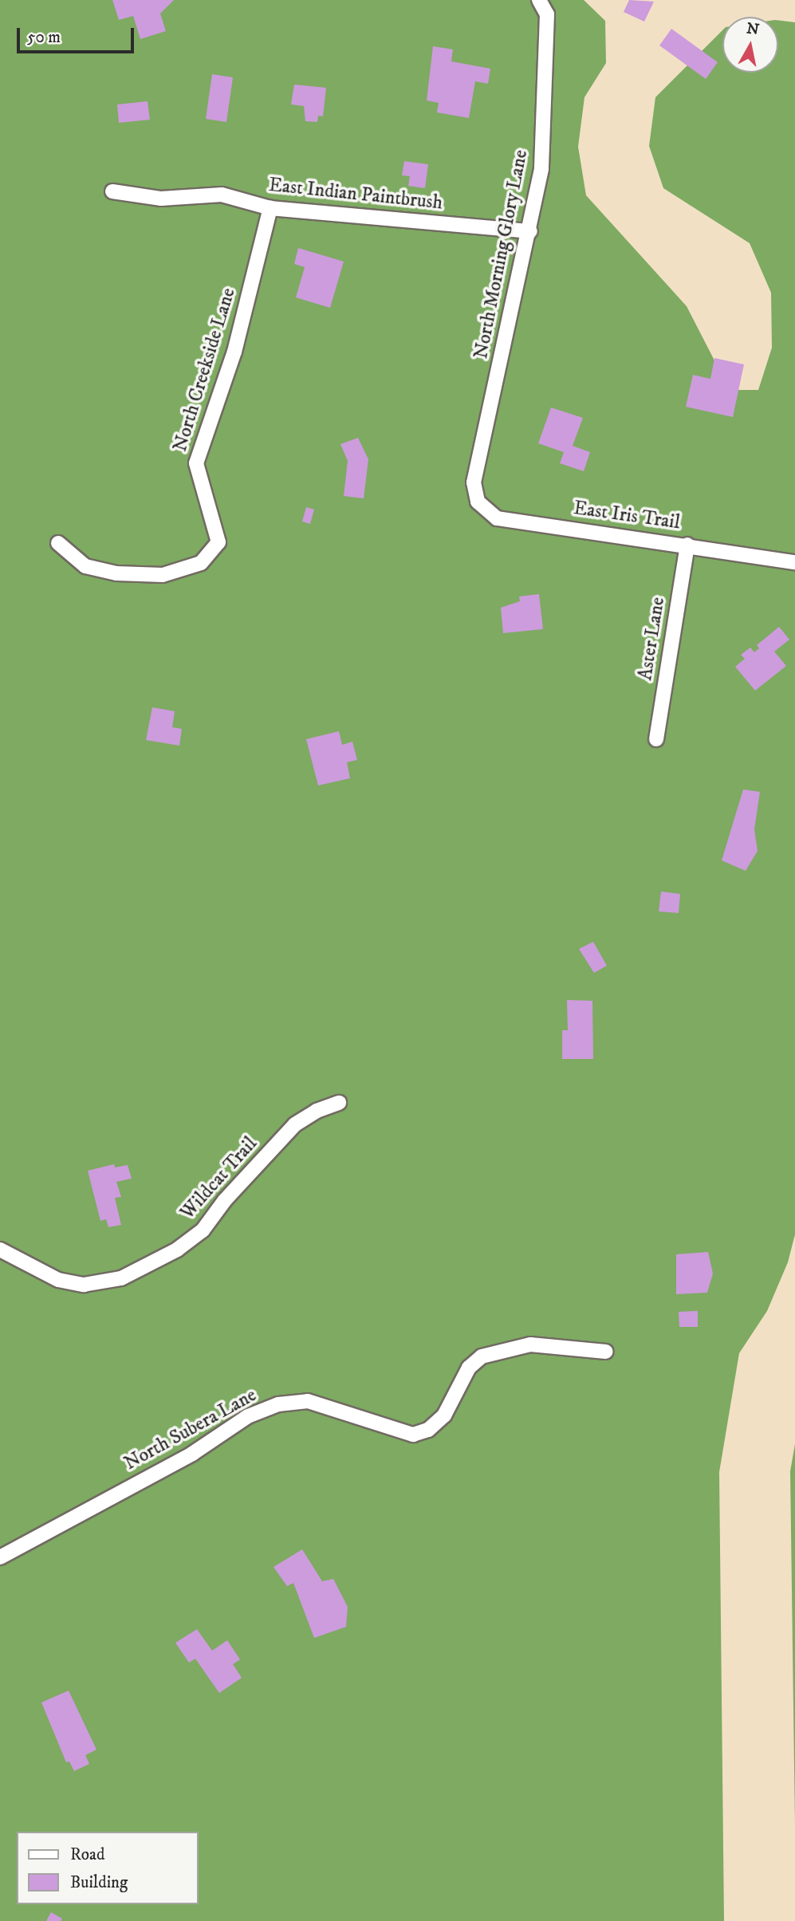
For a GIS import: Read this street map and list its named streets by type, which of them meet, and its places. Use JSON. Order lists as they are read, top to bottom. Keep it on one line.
{"streets":{"street":["East Indian Paintbrush","North Morning Glory Lane","North Creekside Lane","East Iris Trail","Aster Lane","Wildcat Trail","North Subera Lane"]},"crossings":[["East Indian Paintbrush","North Morning Glory Lane"],["East Indian Paintbrush","North Creekside Lane"],["North Morning Glory Lane","East Iris Trail"],["East Iris Trail","Aster Lane"]],"legend":["Road","Building"],"scale_bar":"50 m","north":"top"}
